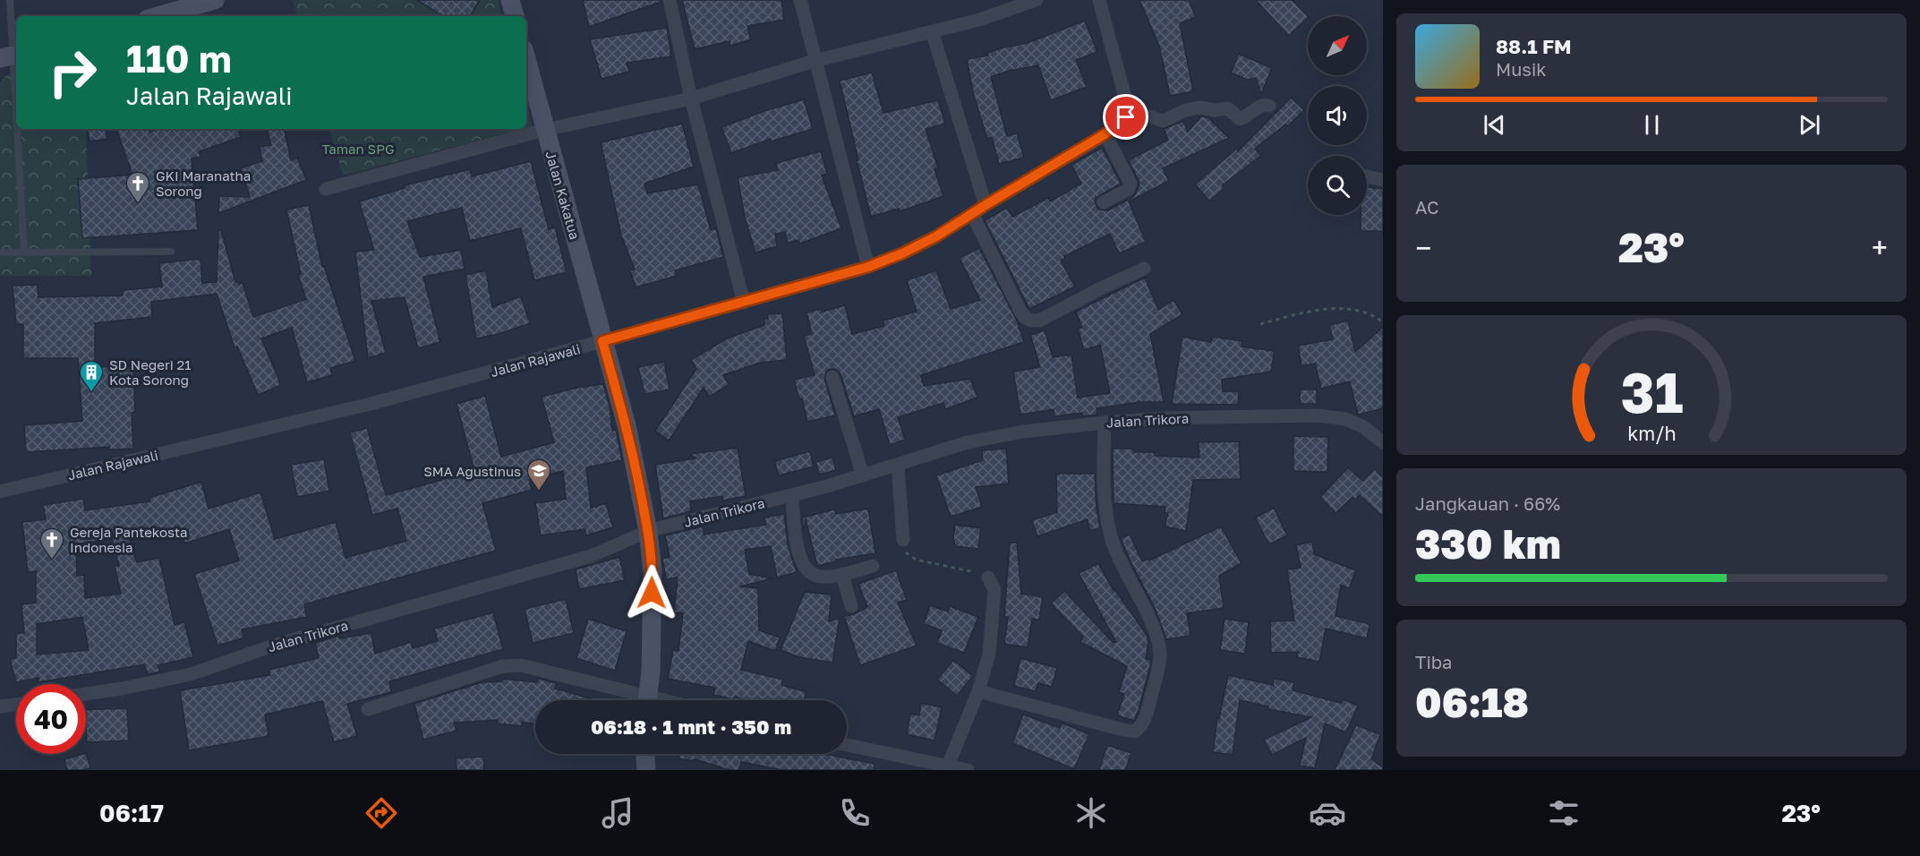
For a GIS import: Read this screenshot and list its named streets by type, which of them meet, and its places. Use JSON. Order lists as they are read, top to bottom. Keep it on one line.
{"streets":{"street":["Jalan Kakatua","Jalan Rajawali","Jalan Trikora"]},"crossings":[["Jalan Kakatua","Jalan Rajawali"],["Jalan Kakatua","Jalan Trikora"]],"parks":["Taman SPG"],"places":{"church":["GKI Maranatha Sorong","Gereja Pantekosta Indonesia"],"building":["SD Negeri 21 Kota Sorong"],"school or university":["SMA Agustinus"]},"north":"top right","page":{"turn":["110 m","Jalan Rajawali"],"song":["88.1 FM","Musik"],"tile":["AC",["Jangkauan · 66%","330 km"],["Tiba","06:18"]],"heat":["−","23°","+"],"limit":"40","trip":"06:18 · 1 mnt · 350 m","tabs":["06:17","23°"],"gauge":["31","km/h"]}}
